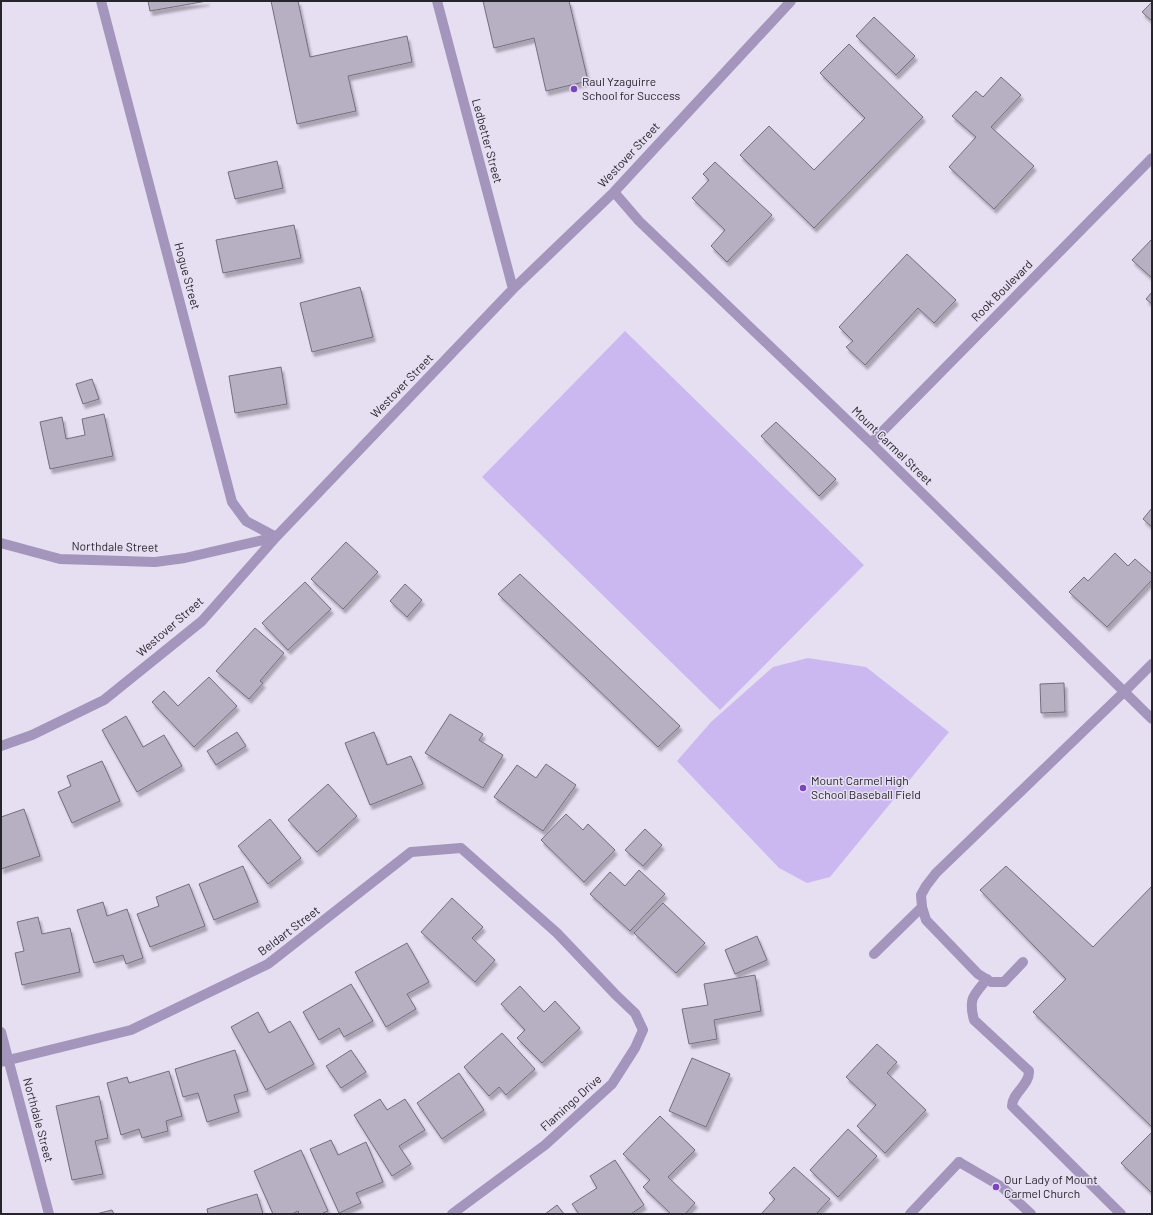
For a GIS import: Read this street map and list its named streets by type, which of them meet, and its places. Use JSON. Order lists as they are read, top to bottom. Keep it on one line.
{"streets":{"street":["Ledbetter Street","Westover Street","Hogue Street","Rook Boulevard","Mount Carmel Street","Northdale Street","Beldart Street","Flamingo Drive"]},"crossings":[["Ledbetter Street","Westover Street"],["Westover Street","Hogue Street"],["Westover Street","Mount Carmel Street"],["Westover Street","Northdale Street"],["Hogue Street","Northdale Street"],["Rook Boulevard","Mount Carmel Street"],["Northdale Street","Beldart Street"],["Beldart Street","Flamingo Drive"]],"places":["Raul Yzaguirre School for Success","Mount Carmel High School Baseball Field","Our Lady of Mount Carmel Church"]}
